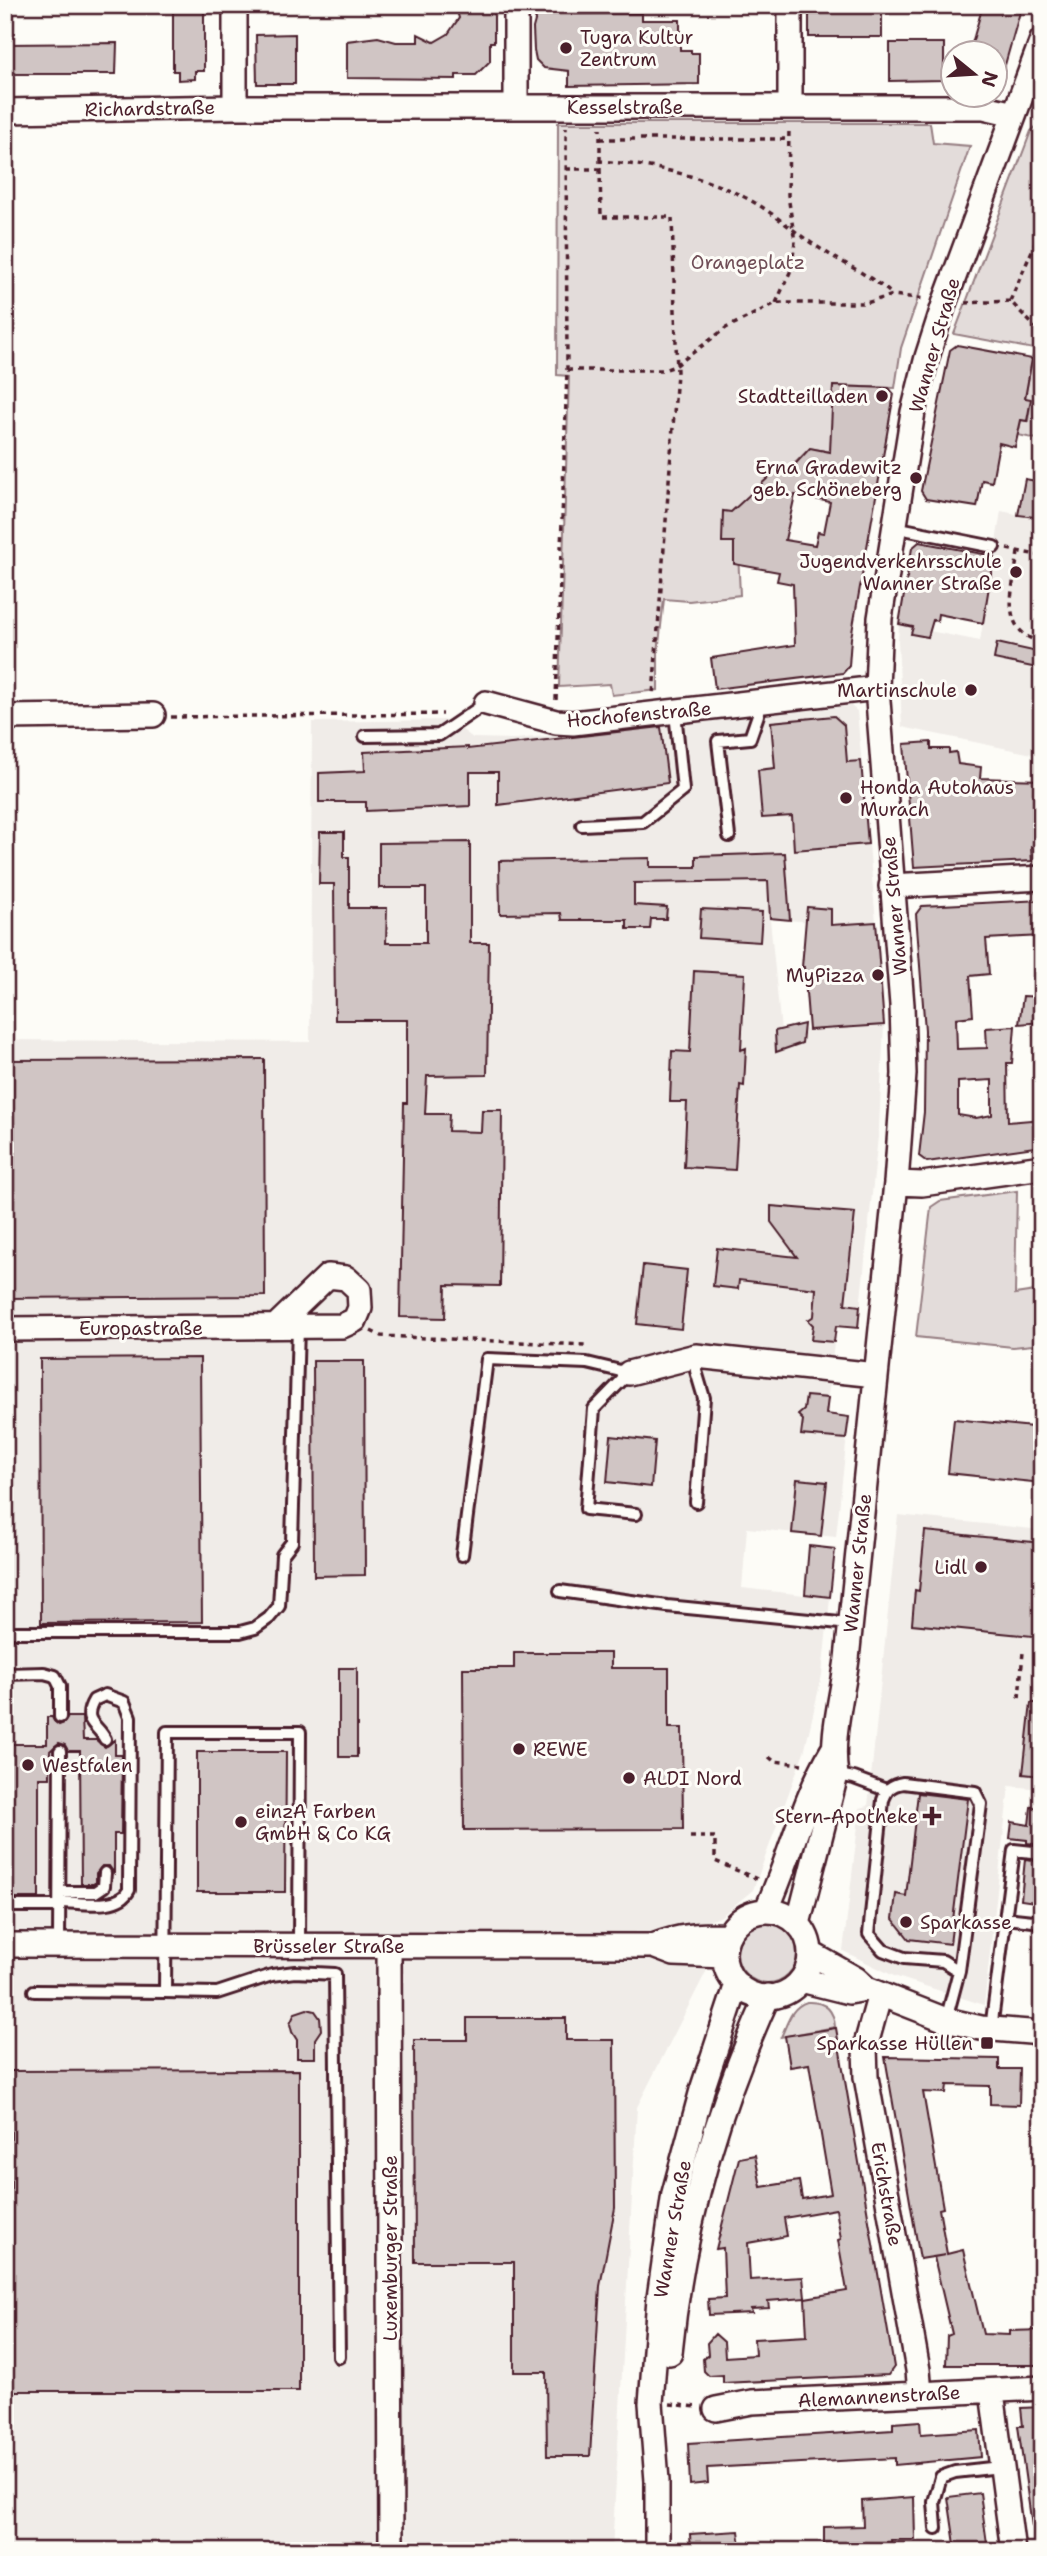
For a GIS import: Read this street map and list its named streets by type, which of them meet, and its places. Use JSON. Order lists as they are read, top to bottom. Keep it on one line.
{"streets":{"street":["Kesselstraße","Richardstraße","Wanner Straße","Hochofenstraße","Europastraße","Brüsseler Straße","Erichstraße","Luxemburger Straße","Alemannenstraße"]},"crossings":[["Kesselstraße","Richardstraße"],["Kesselstraße","Wanner Straße"],["Wanner Straße","Hochofenstraße"],["Wanner Straße","Brüsseler Straße"],["Brüsseler Straße","Luxemburger Straße"],["Erichstraße","Alemannenstraße"]],"parks":["Orangeplatz"],"places":{"other":["Tugra Kultur Zentrum","Stadtteilladen","Erna Gradewitz geb. Schöneberg","Jugendverkehrsschule Wanner Straße","Martinschule","Honda Autohaus Murach","MyPizza","Lidl","REWE","Westfalen","ALDI Nord","einzA Farben GmbH & Co KG","Sparkasse"],"health":["Stern-Apotheke"],"transit":["Sparkasse Hüllen"]},"north":"right"}
